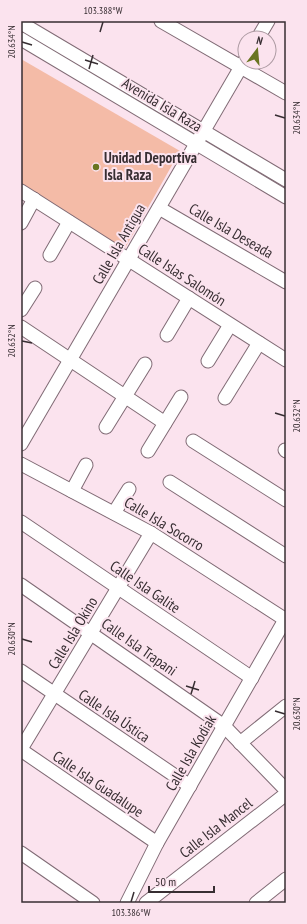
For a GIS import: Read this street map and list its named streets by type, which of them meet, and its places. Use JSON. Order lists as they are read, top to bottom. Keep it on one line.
{"streets":{"street":["Avenida Isla Raza","Calle Isla Deseada","Calle Isla Antigua","Calle Islas Salomón","Calle Isla Socorro","Calle Isla Galite","Calle Isla Okino","Calle Isla Trapani","Calle Isla Ústica","Calle Isla Kodiak","Calle Isla Guadalupe","Calle Isla Mancel"]},"crossings":[["Avenida Isla Raza","Calle Isla Antigua"],["Calle Isla Deseada","Calle Isla Antigua"],["Calle Isla Antigua","Calle Islas Salomón"],["Calle Isla Socorro","Calle Isla Okino"],["Calle Isla Socorro","Calle Isla Kodiak"],["Calle Isla Galite","Calle Isla Okino"],["Calle Isla Galite","Calle Isla Kodiak"],["Calle Isla Okino","Calle Isla Trapani"],["Calle Isla Okino","Calle Isla Ústica"],["Calle Isla Okino","Calle Isla Guadalupe"],["Calle Isla Trapani","Calle Isla Kodiak"],["Calle Isla Ústica","Calle Isla Kodiak"],["Calle Isla Kodiak","Calle Isla Guadalupe"]],"places":["Unidad Deportiva Isla Raza"],"scale_bar":"50 m","north":"top","coordinates":["103.388°W","20.634°N","20.632°N","20.630°N","103.386°W"]}
